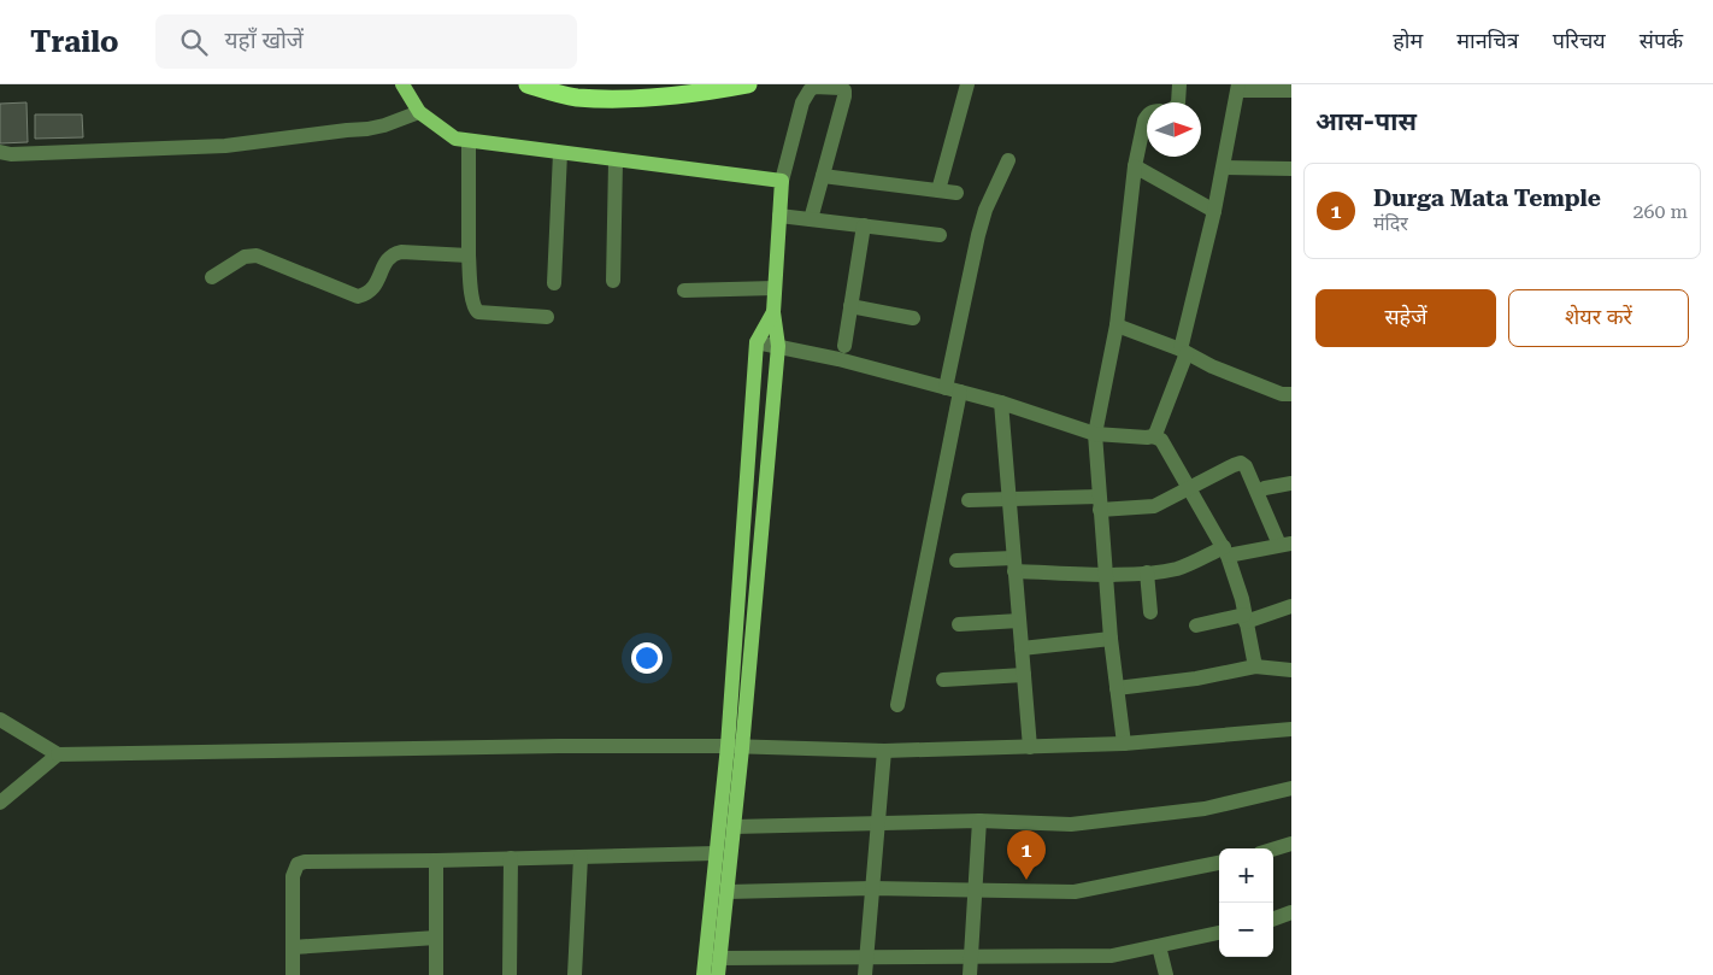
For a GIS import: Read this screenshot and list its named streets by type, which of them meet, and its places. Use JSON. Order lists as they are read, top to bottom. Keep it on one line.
{"north":"right","page":{"header":"Trailo","search":"यहाँ खोजें","nav":["होम","मानचित्र","परिचय","संपर्क"],"heading":"आस-पास","list":[{"mark":"1","name":"Durga Mata Temple","note":"मंदिर","value":"260 m"}],"buttons":["सहेजें","शेयर करें"],"pins":"1","map_buttons":["+","−"]}}
